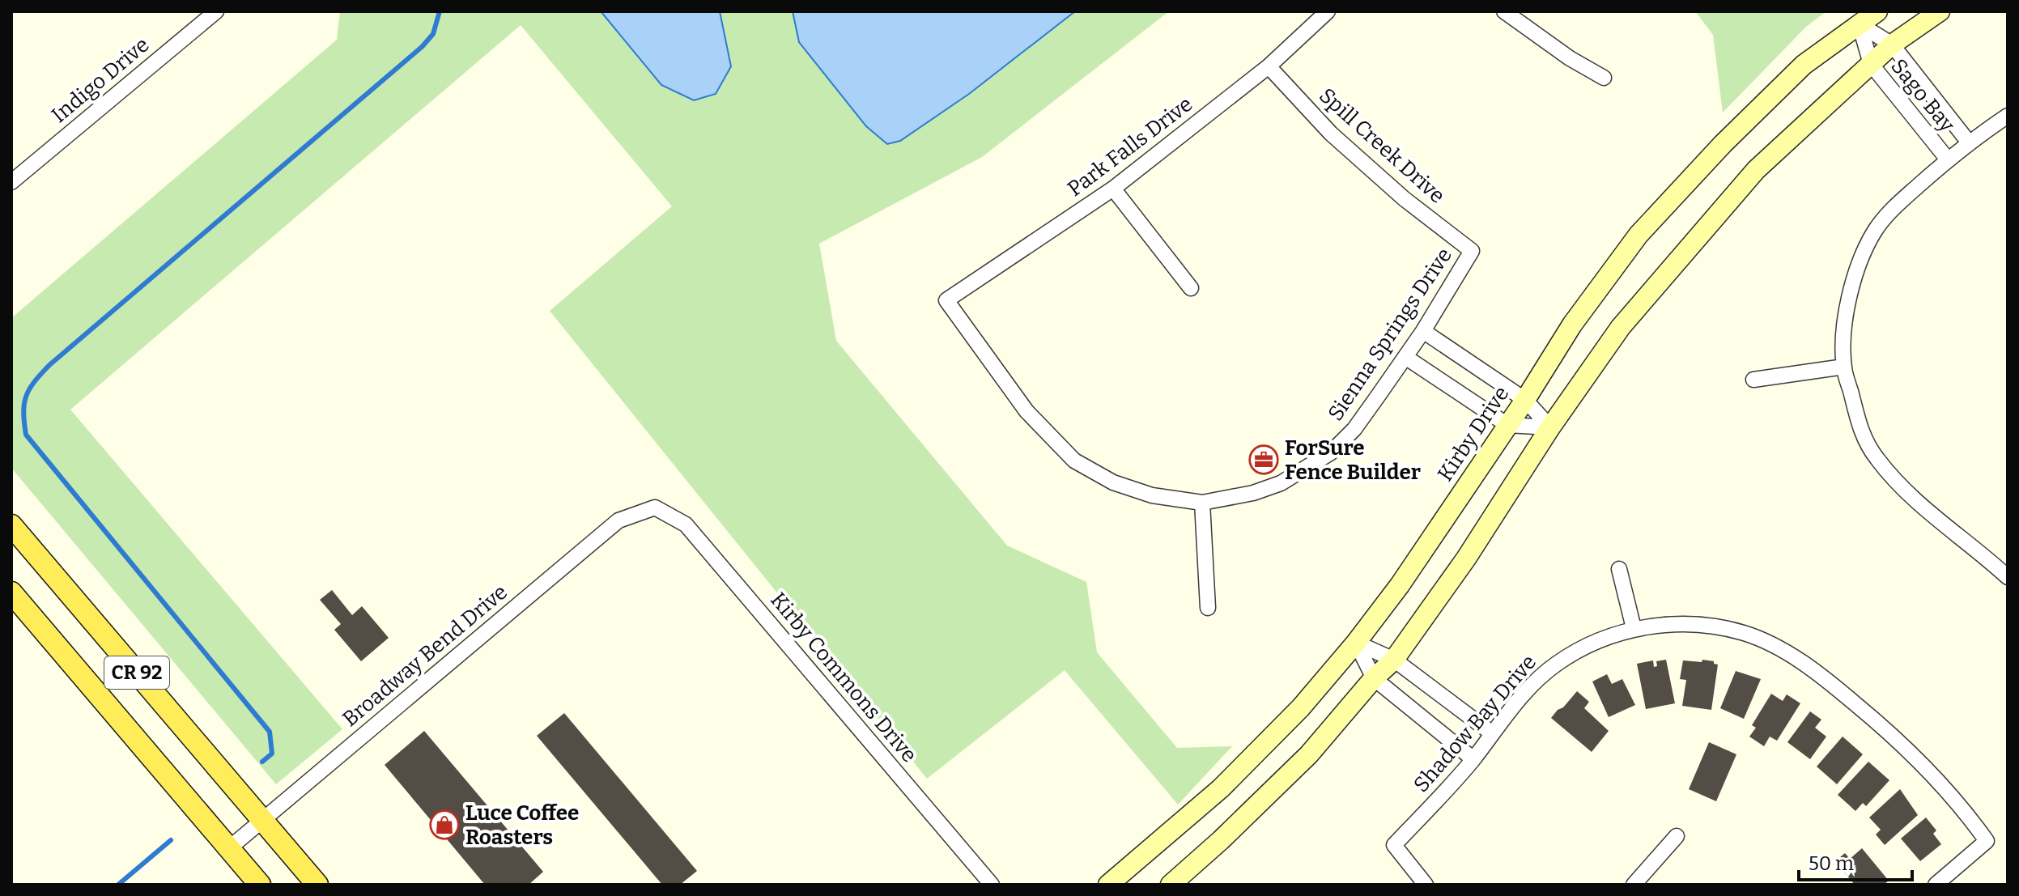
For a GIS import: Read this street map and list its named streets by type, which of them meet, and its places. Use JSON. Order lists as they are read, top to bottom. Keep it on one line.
{"streets":{"main road":["Kirby Drive","CR 92"],"street":["Indigo Drive","Sago Bay","Spill Creek Drive","Park Falls Drive","Sienna Springs Drive","Broadway Bend Drive","Kirby Commons Drive","Shadow Bay Drive"]},"crossings":[["Sago Bay","Kirby Drive"],["Spill Creek Drive","Park Falls Drive"],["Spill Creek Drive","Sienna Springs Drive"],["Park Falls Drive","Sienna Springs Drive"],["Broadway Bend Drive","CR 92"],["Broadway Bend Drive","Kirby Commons Drive"]],"places":{"office":["ForSure Fence Builder"],"shop":["Luce Coffee Roasters"]},"scale_bar":"50 m"}
